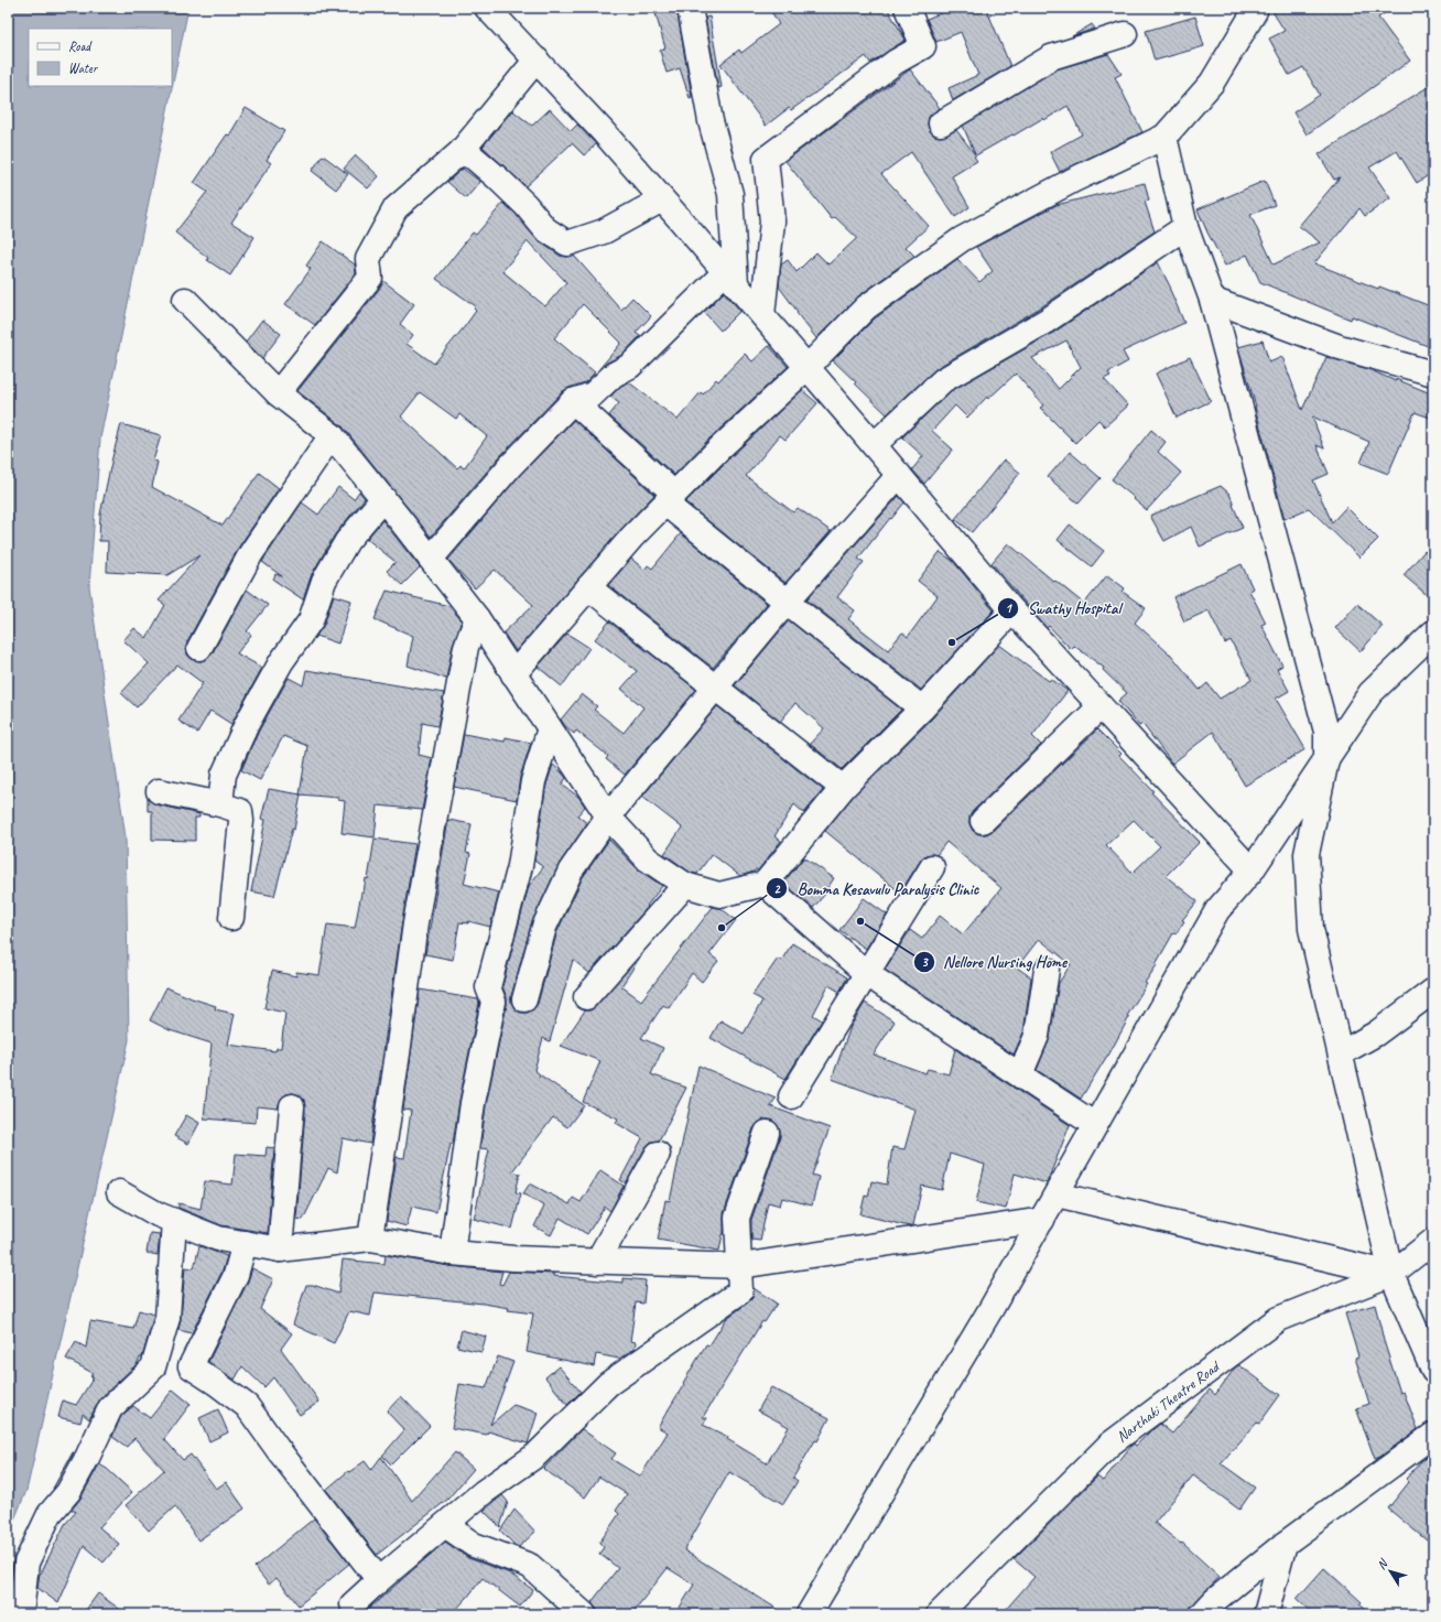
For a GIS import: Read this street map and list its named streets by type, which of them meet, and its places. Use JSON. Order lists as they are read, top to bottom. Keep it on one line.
{"streets":{"street":["Narthaki Theatre Road"]},"places":["Swathy Hospital","Nellore Nursing Home","Bomma Kesavulu Paralysis Clinic"],"legend":["Road","Water"],"north":"top left"}
